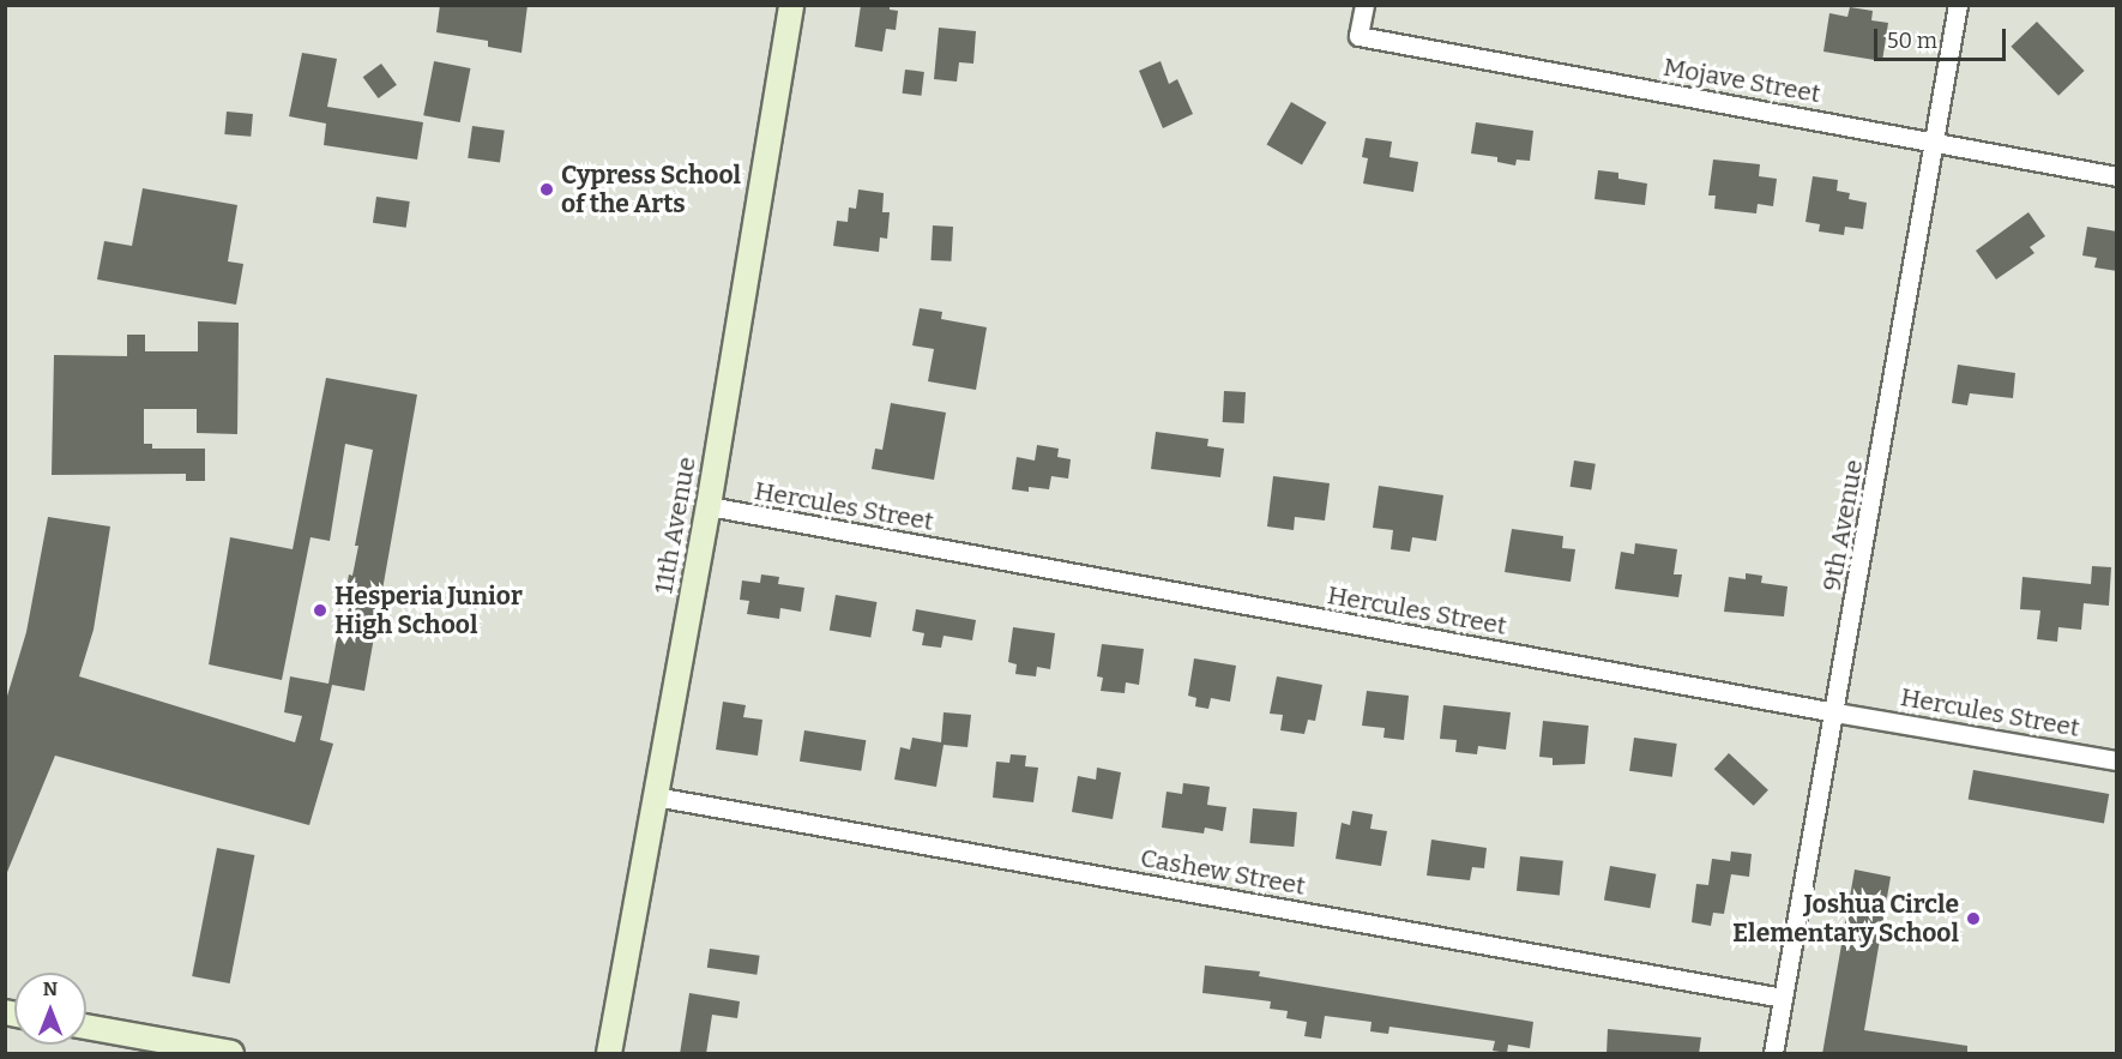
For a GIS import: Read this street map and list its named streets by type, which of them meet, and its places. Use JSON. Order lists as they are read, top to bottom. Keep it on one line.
{"streets":{"main road":["11th Avenue"],"street":["Mojave Street","Hercules Street","9th Avenue","Cashew Street"]},"crossings":[["Mojave Street","9th Avenue"],["Hercules Street","11th Avenue"],["Hercules Street","9th Avenue"],["11th Avenue","Cashew Street"],["9th Avenue","Cashew Street"]],"places":["Cypress School of the Arts","Hesperia Junior High School","Joshua Circle Elementary School"],"scale_bar":"50 m","north":"top"}
